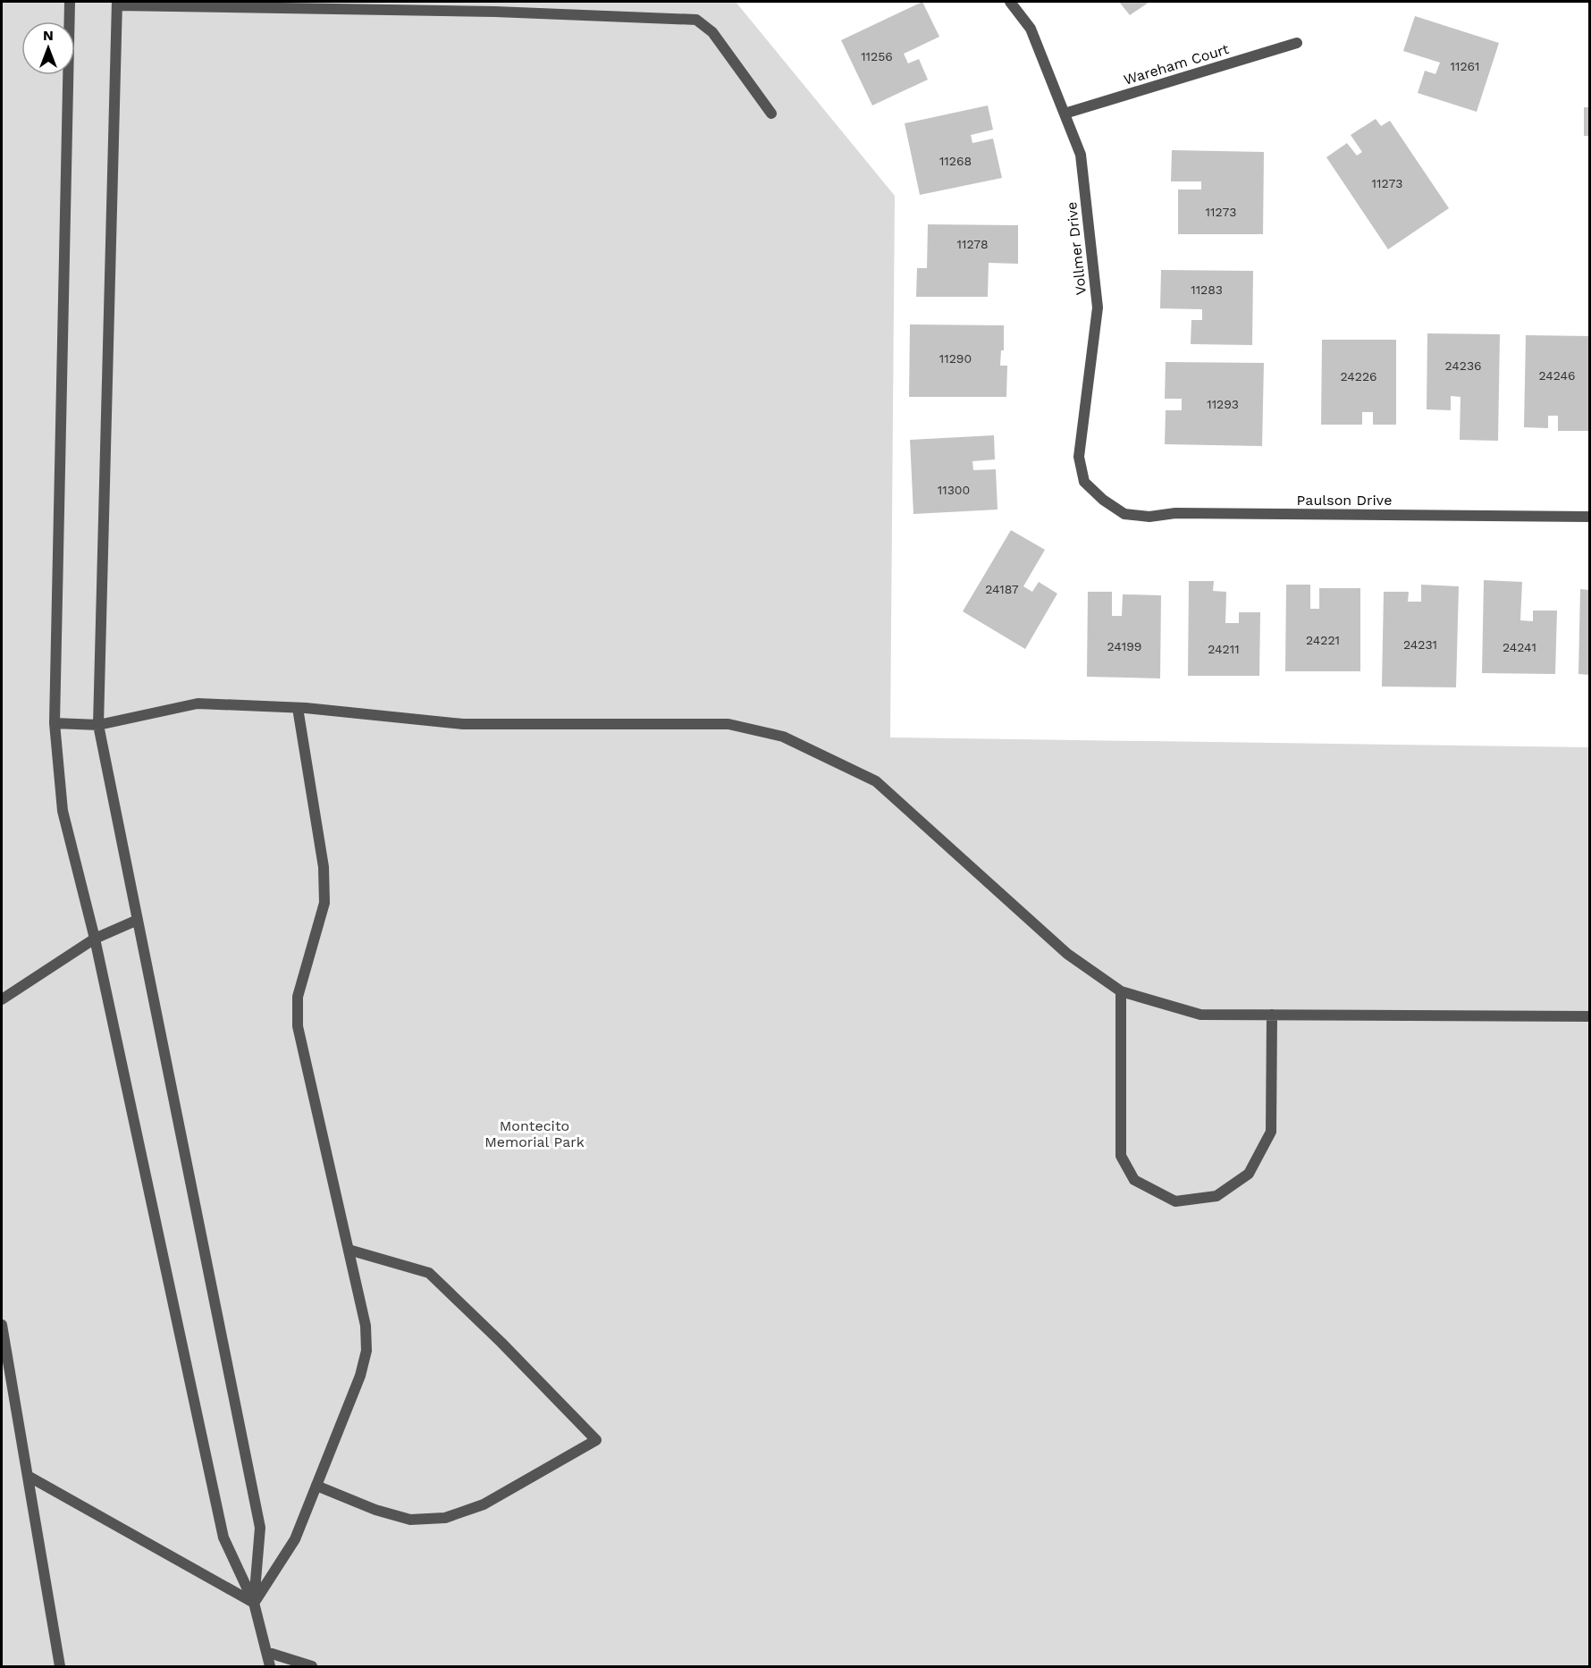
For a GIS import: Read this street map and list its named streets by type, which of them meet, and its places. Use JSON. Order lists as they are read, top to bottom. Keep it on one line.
{"streets":{"street":["Wareham Court","Vollmer Drive","Paulson Drive"]},"crossings":[["Wareham Court","Vollmer Drive"],["Vollmer Drive","Paulson Drive"]],"parks":["Montecito Memorial Park"],"house_numbers":["11256","11261","11268","11273","11273","11278","11283","11290","24236","24246","24226","11293","11300","24187","24221","24231","24199","24241","24211"],"north":"top"}
